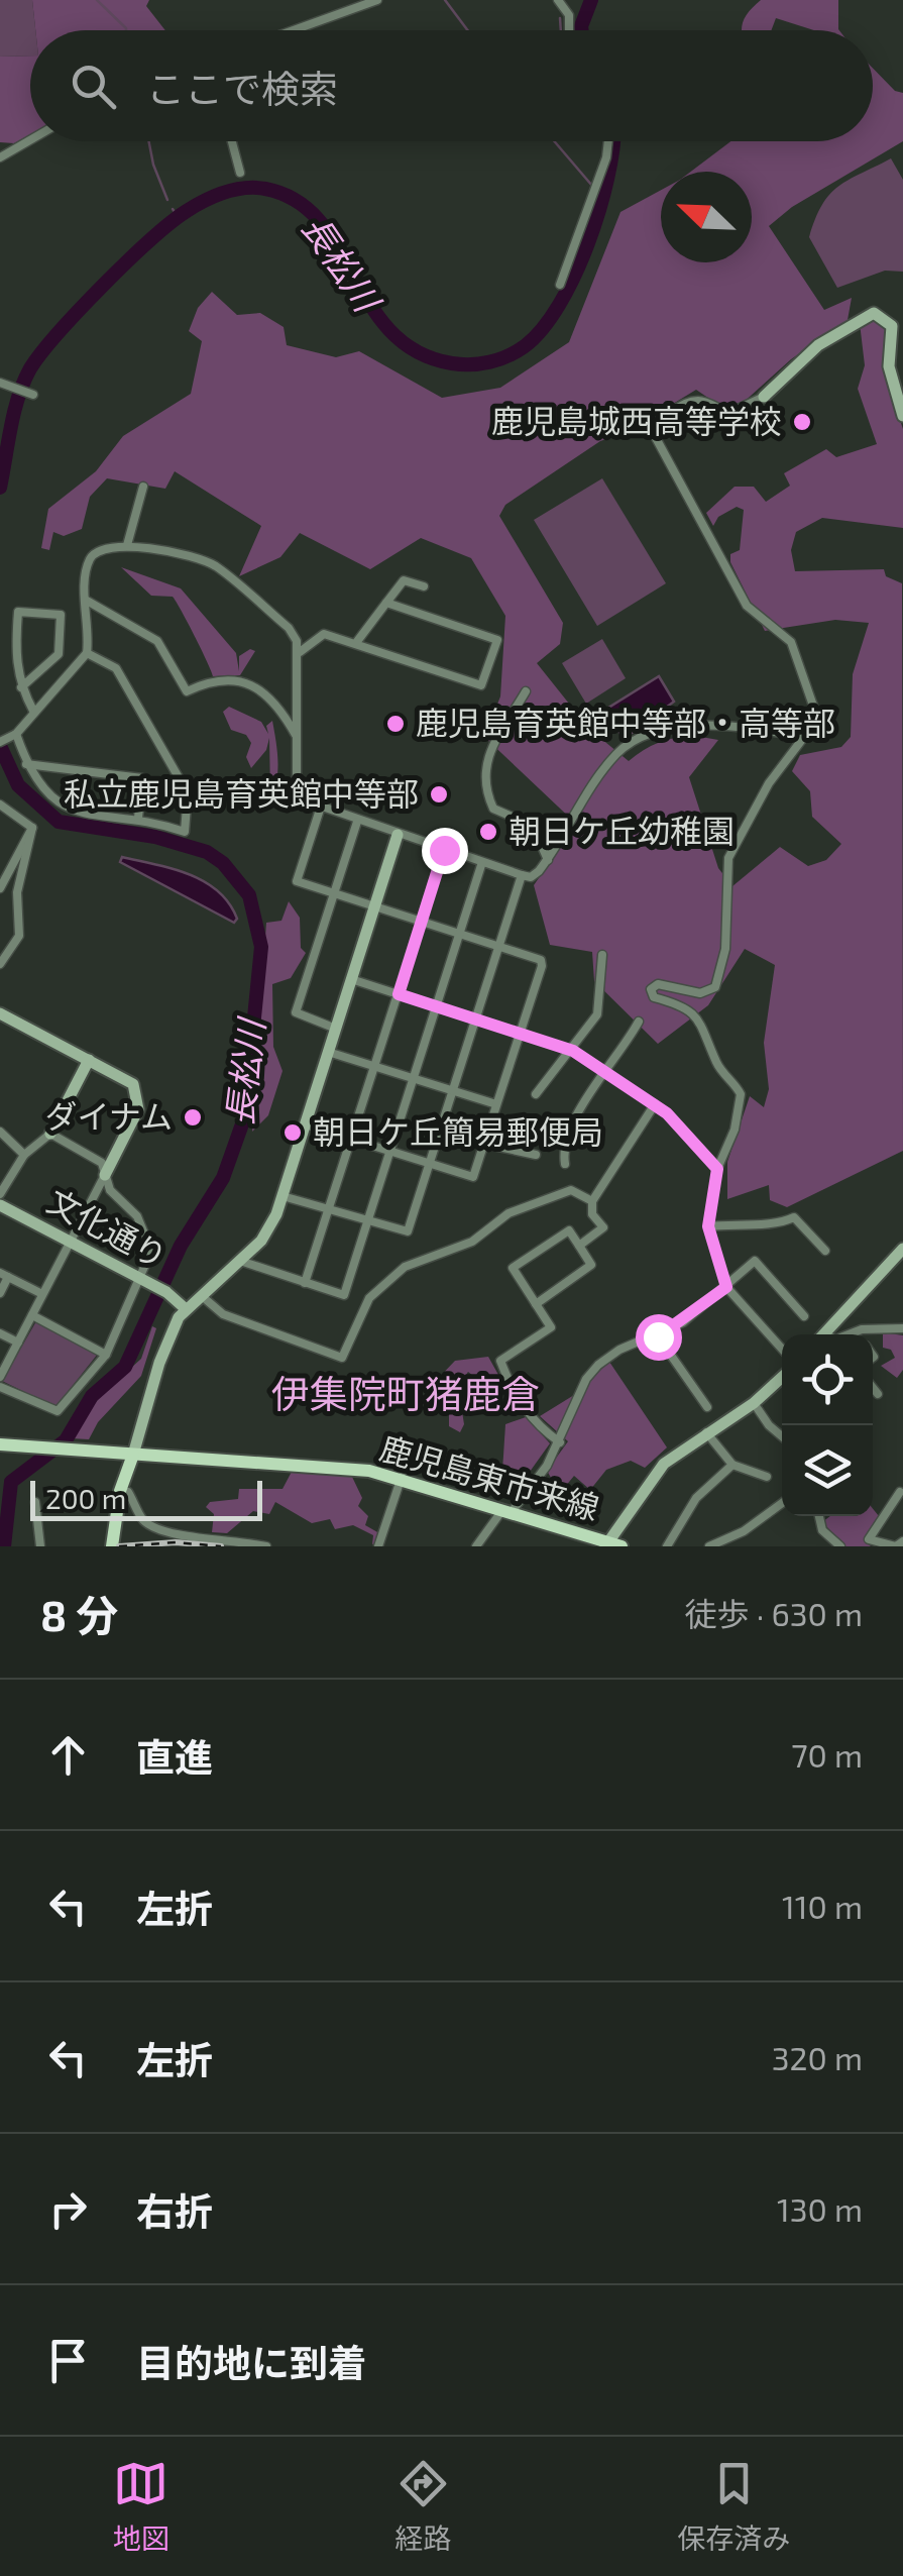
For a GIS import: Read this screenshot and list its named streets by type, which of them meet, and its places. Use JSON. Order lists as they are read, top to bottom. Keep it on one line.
{"streets":{"main road":["鹿児島東市来線"],"street":["文化通り"]},"districts":["伊集院町猪鹿倉"],"water":["長松川"],"places":["鹿児島城西高等学校","鹿児島育英館中等部・高等部","私立鹿児島育英館中等部","朝日ケ丘幼稚園","ダイナム","朝日ケ丘簡易郵便局"],"scale_bar":"200 m","north":"top left","page":{"search":"ここで検索","scale":"200 m","heading":["8 分","徒歩 · 630 m"],"list":[["直進","70 m"],["左折","110 m"],["左折","320 m"],["右折","130 m"],"目的地に到着"],"nav":["地図","経路","保存済み"]}}
